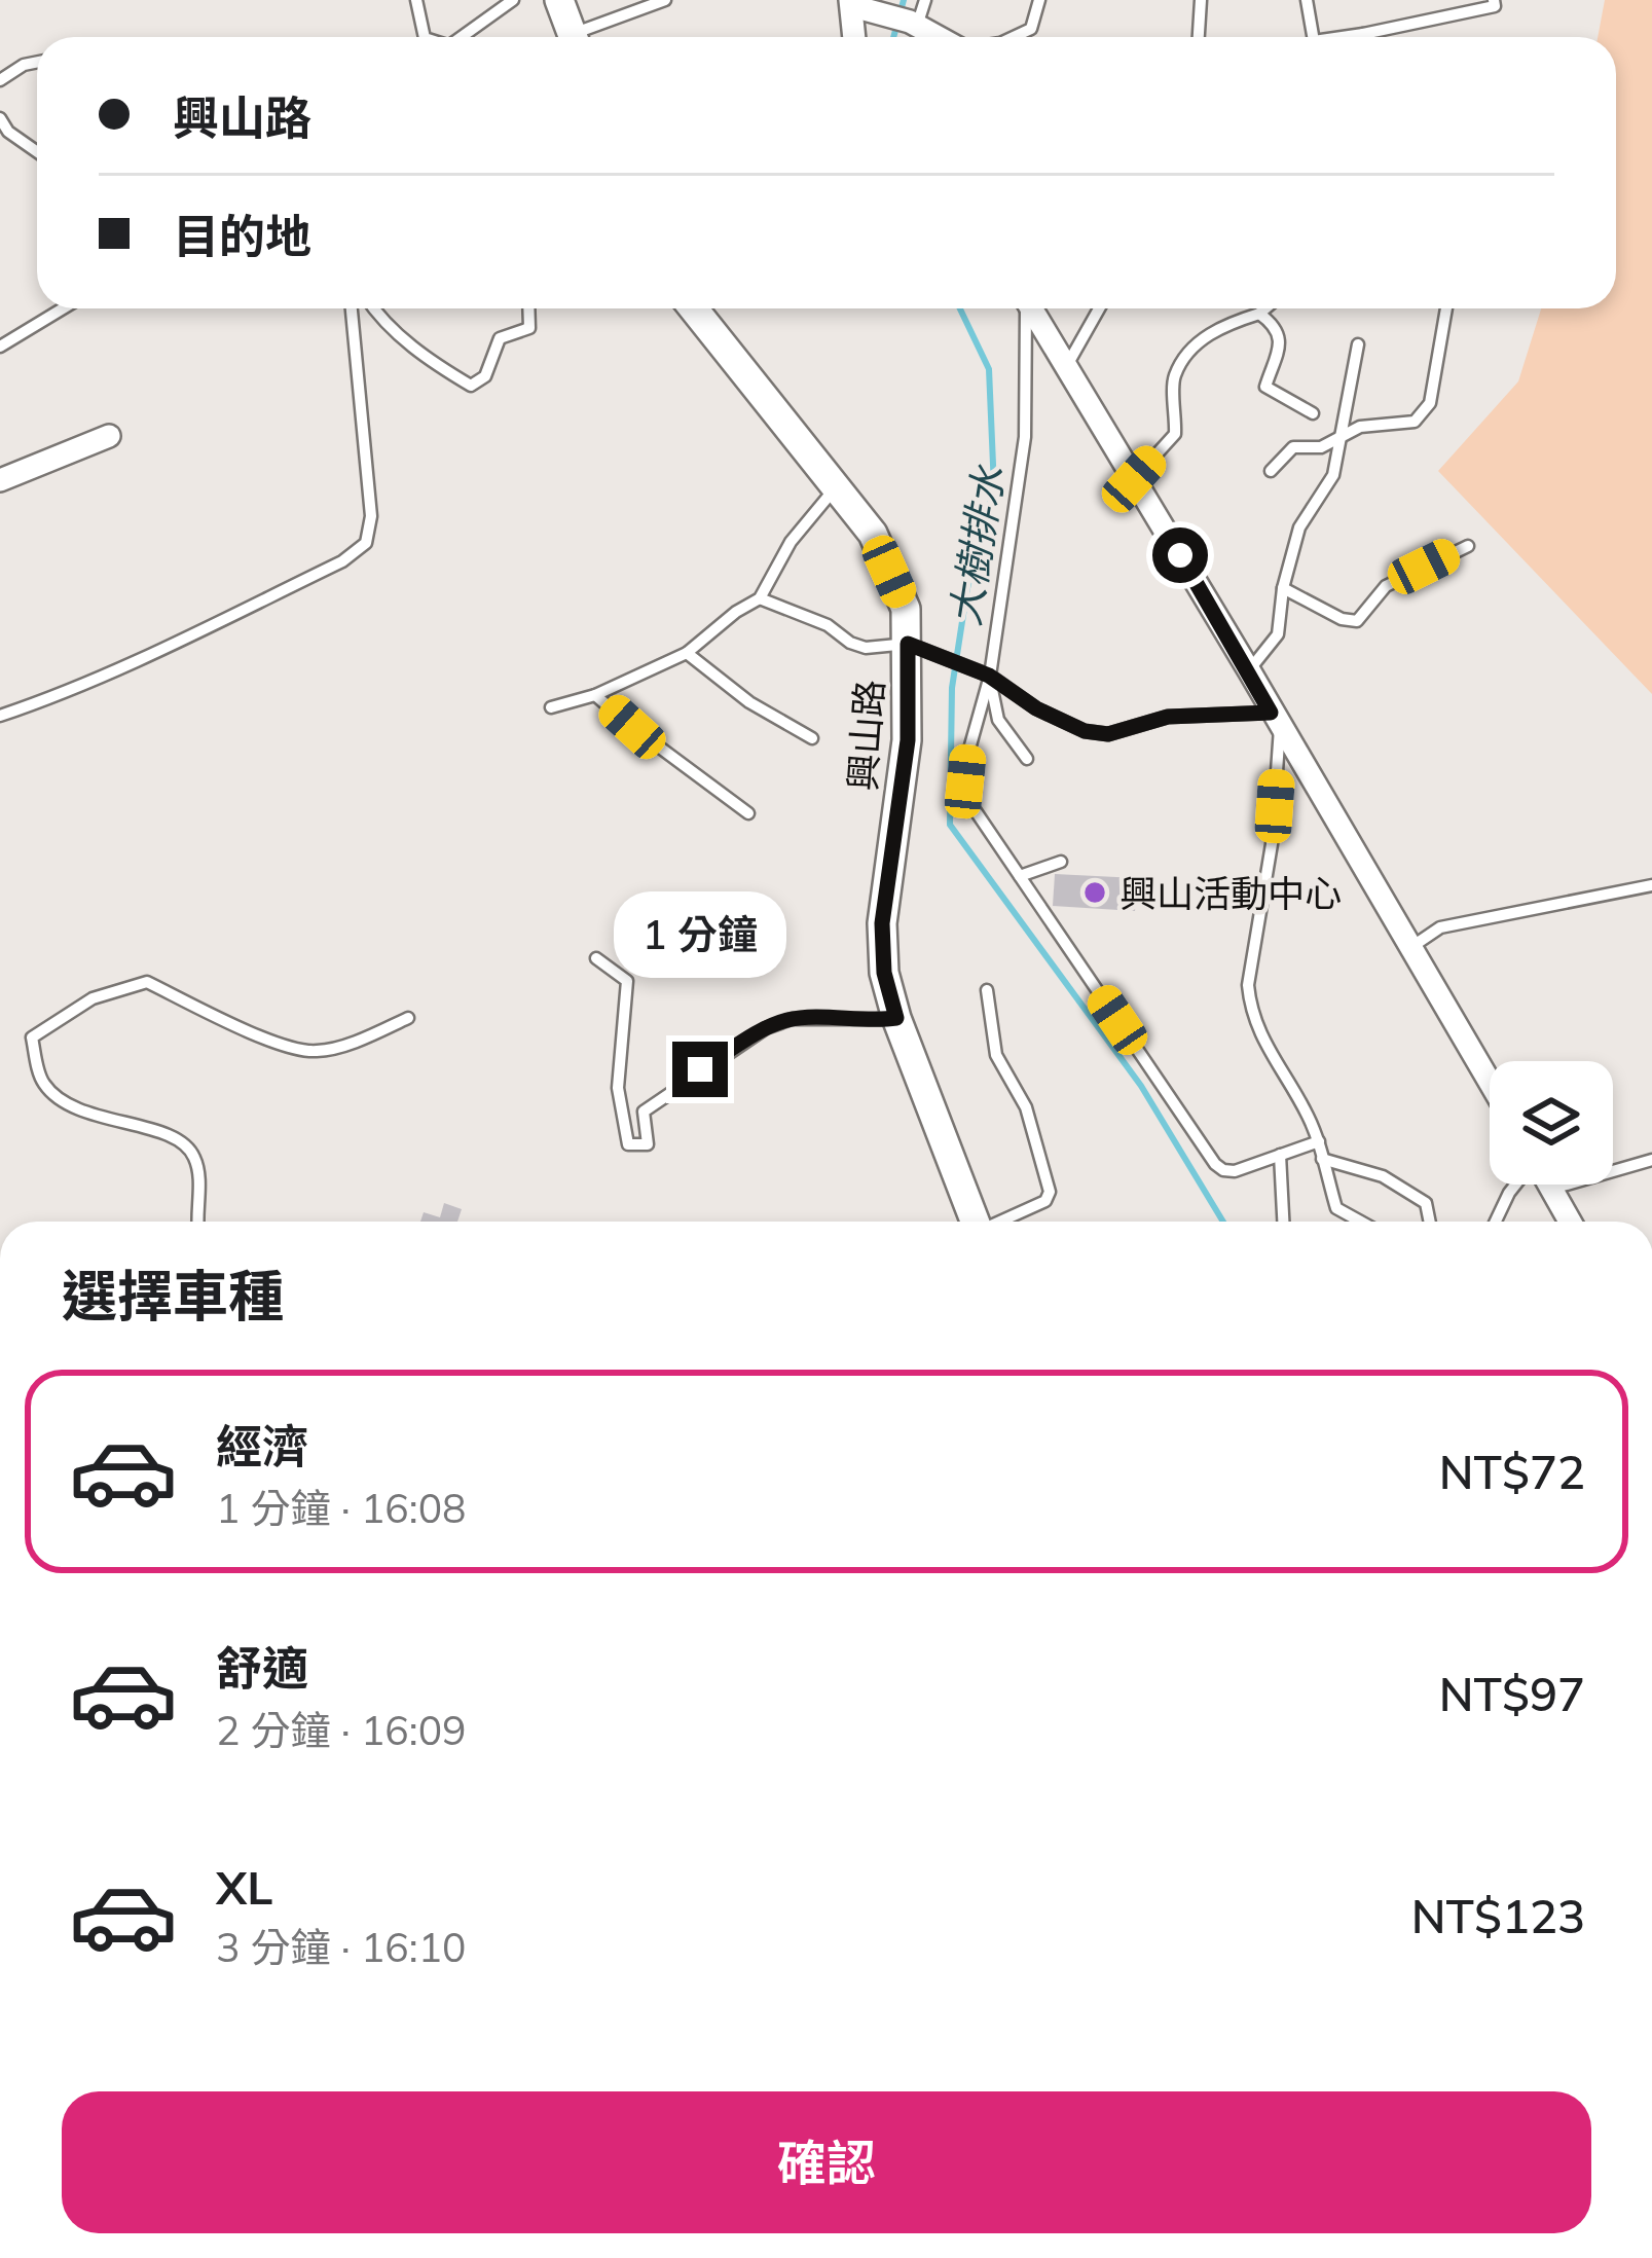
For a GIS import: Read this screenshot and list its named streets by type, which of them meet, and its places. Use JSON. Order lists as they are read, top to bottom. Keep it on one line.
{"streets":{"main road":["興山路"]},"water":["大樹排水"],"places":["興山活動中心"],"page":{"banner":["興山路","目的地"],"bubble":"1 分鐘","heading":"選擇車種","list":[{"name":"經濟","note":"1 分鐘 · 16:08","value":"NT$72"},{"name":"舒適","note":"2 分鐘 · 16:09","value":"NT$97"},{"name":"XL","note":"3 分鐘 · 16:10","value":"NT$123"}],"buttons":"確認"}}
